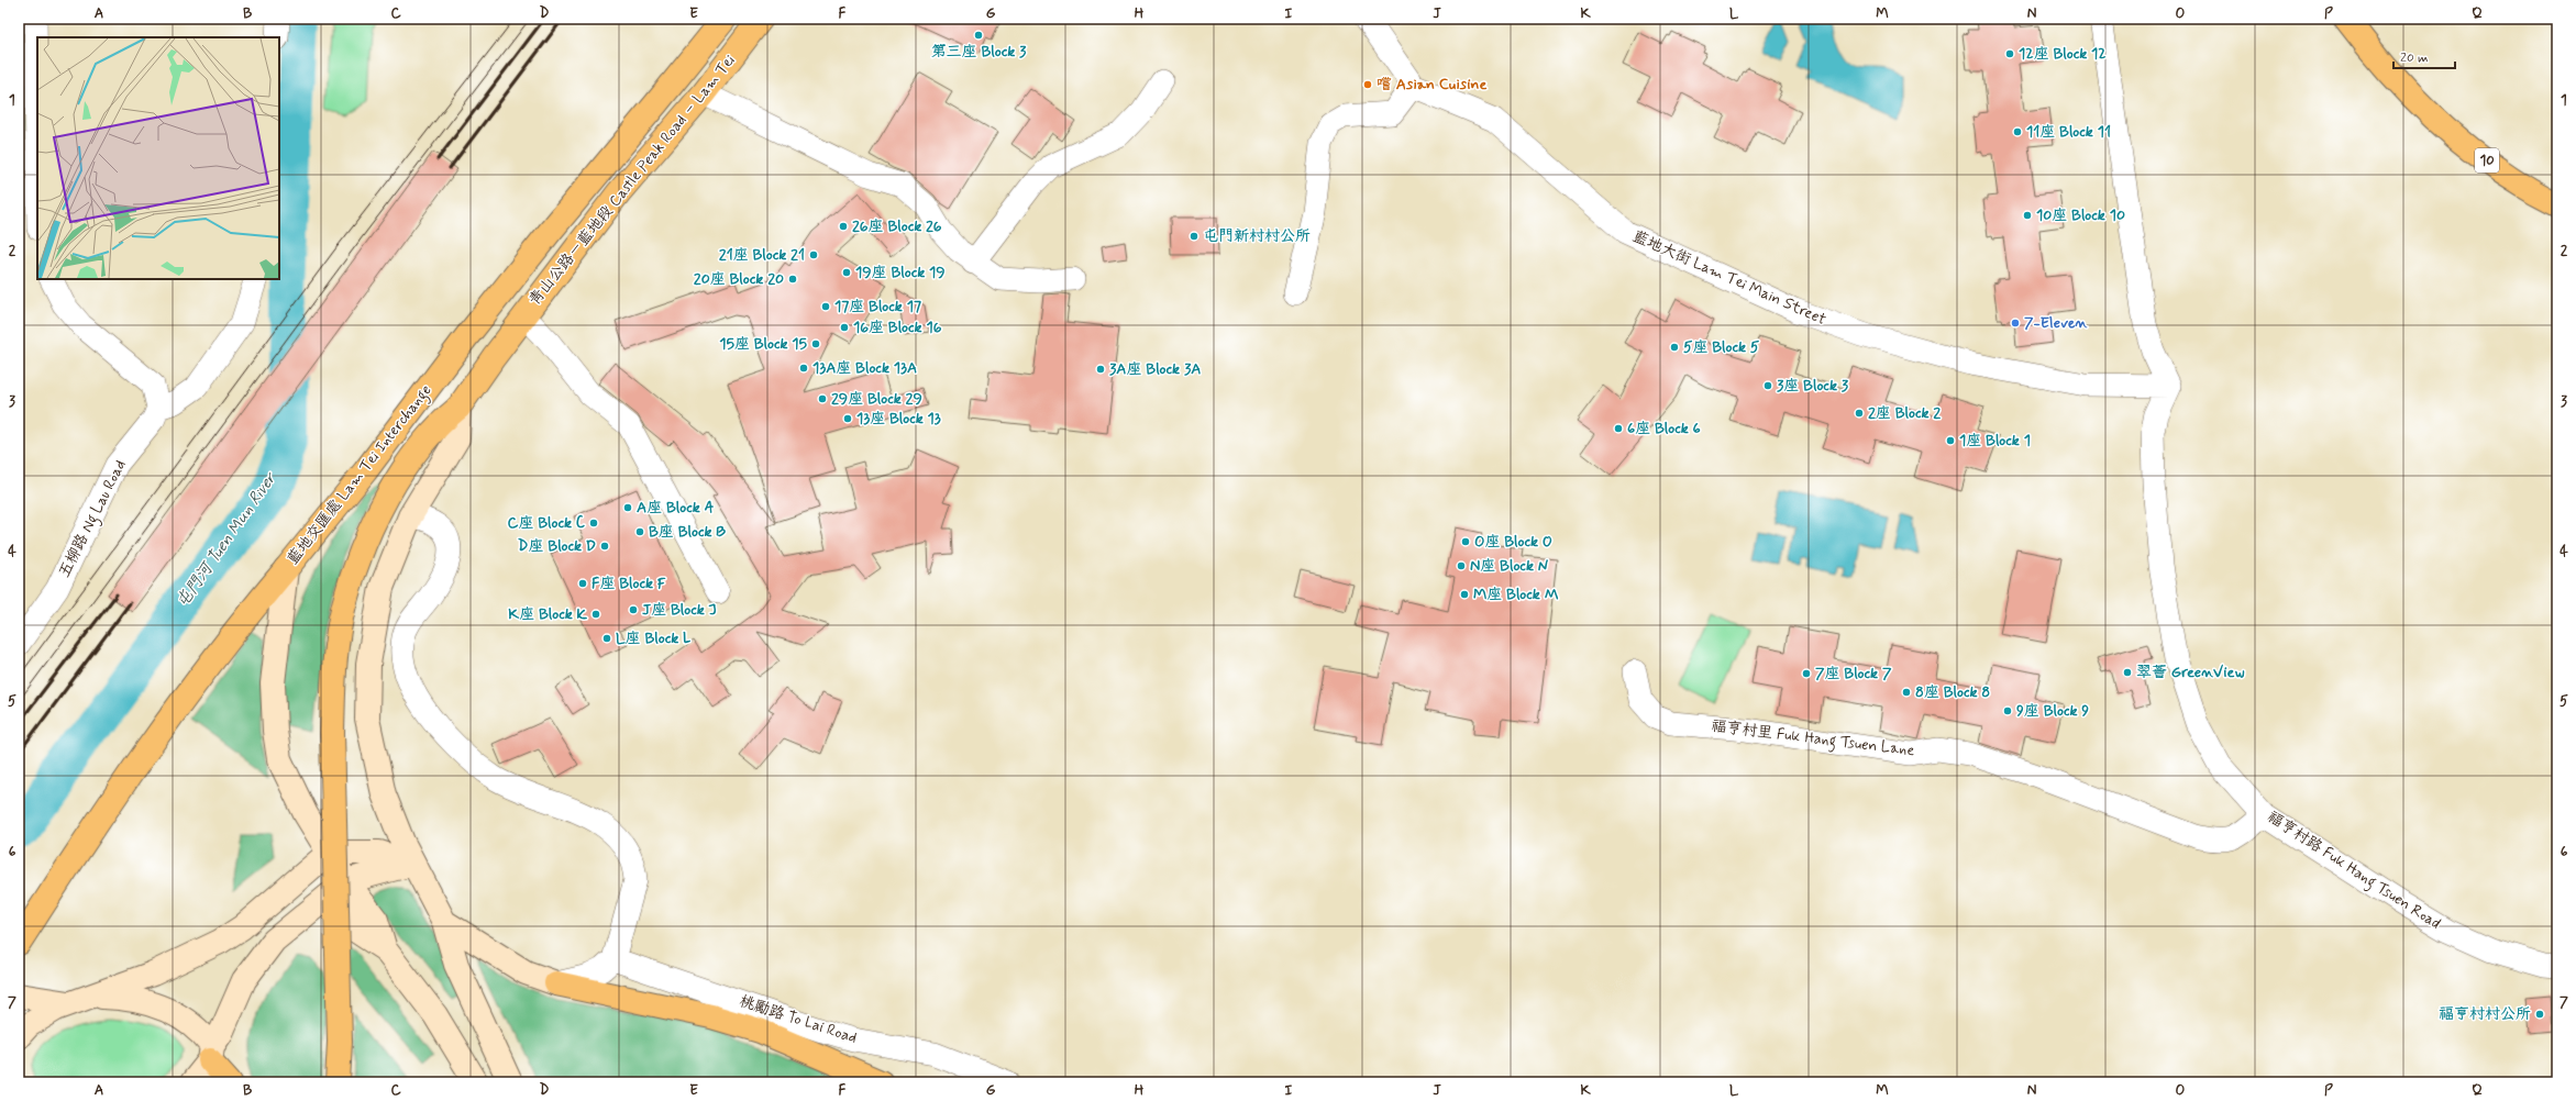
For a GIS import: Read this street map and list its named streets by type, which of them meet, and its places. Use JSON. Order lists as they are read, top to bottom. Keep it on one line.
{"streets":{"main road":["10","青山公路－藍地段 Castle Peak Road – Lam Tei","藍地交匯處 Lam Tei Interchange"],"street":["藍地大街 Lam Tei Main Street","五柳路 Ng Lau Road","福亨村里 Fuk Hang Tsuen Lane","福亨村路 Fuk Hang Tsuen Road","桃勵路 To Lai Road"]},"crossings":[["青山公路－藍地段 Castle Peak Road – Lam Tei","藍地交匯處 Lam Tei Interchange"],["藍地大街 Lam Tei Main Street","福亨村路 Fuk Hang Tsuen Road"],["福亨村里 Fuk Hang Tsuen Lane","福亨村路 Fuk Hang Tsuen Road"]],"water":["屯門河 Tuen Mun River"],"places":["第三座 Block 3","12座 Block 12","嚐 Asian Cuisine","11座 Block 11","10座 Block 10","26座 Block 26","屯門新村村公所","21座 Block 21","19座 Block 19","20座 Block 20","17座 Block 17","7-Eleven","16座 Block 16","15座 Block 15","5座 Block 5","13A座 Block 13A","3A座 Block 3A","3座 Block 3","29座 Block 29","2座 Block 2","13座 Block 13","6座 Block 6","1座 Block 1","A座 Block A","C座 Block C","B座 Block B","O座 Block O","D座 Block D","N座 Block N","F座 Block F","M座 Block M","J座 Block J","K座 Block K","L座 Block L","翠薈 GreenView","7座 Block 7","8座 Block 8","9座 Block 9","福亨村村公所"],"scale_bar":"20 m","grid":{"columns":["A","B","C","D","E","F","G","H","I","J","K","L","M","N","O","P","Q"],"rows":["1","2","3","4","5","6","7"]}}
